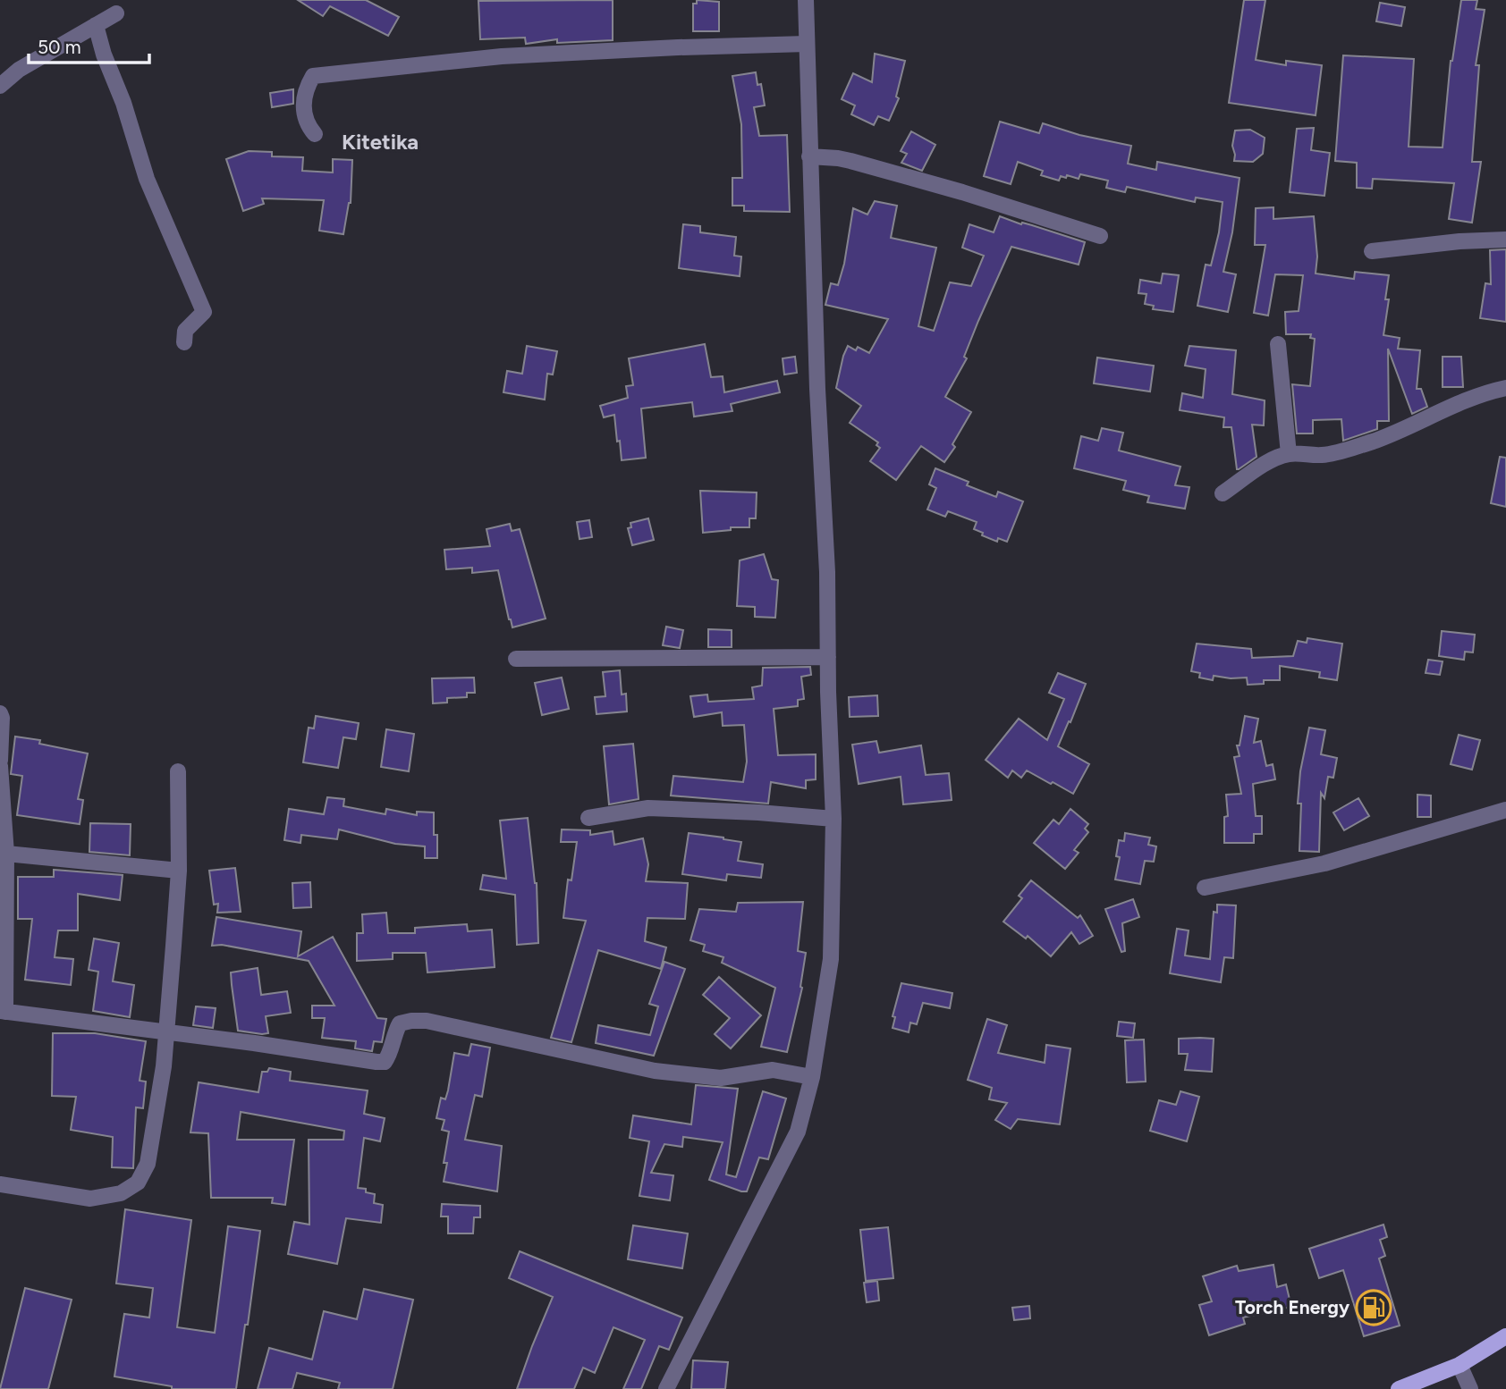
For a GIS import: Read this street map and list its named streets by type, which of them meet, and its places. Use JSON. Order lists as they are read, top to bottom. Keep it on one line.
{"districts":["Kitetika"],"places":{"fuel station":["Torch Energy"]},"scale_bar":"50 m"}
